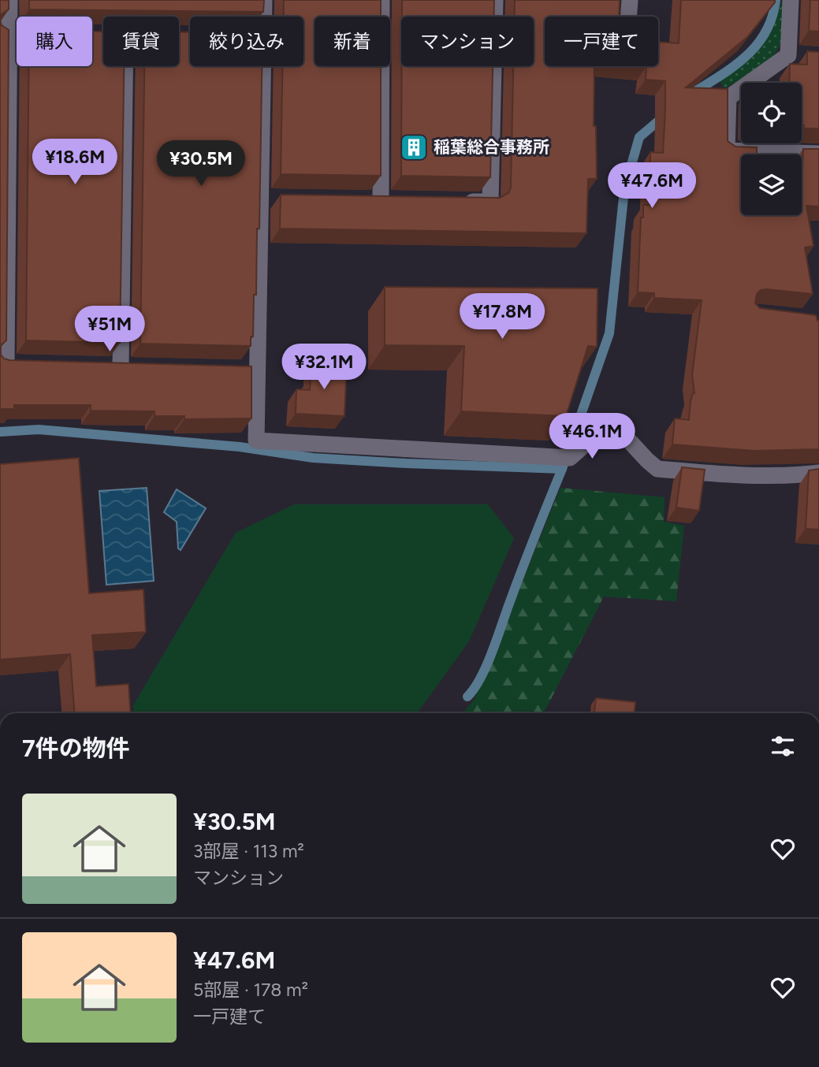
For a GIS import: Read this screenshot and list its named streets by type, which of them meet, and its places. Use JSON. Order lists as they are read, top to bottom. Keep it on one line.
{"places":{"building":["稲葉総合事務所"]},"page":{"chip":["購入","賃貸","絞り込み","新着","マンション","一戸建て"],"price":["¥18.6M","¥30.5M","¥47.6M","¥17.8M","¥51M","¥32.1M","¥46.1M"],"heading":"7件の物件","list":[{"name":"¥30.5M","note":"3部屋 · 113 m² · マンション"},{"name":"¥47.6M","note":"5部屋 · 178 m² · 一戸建て"}]}}
